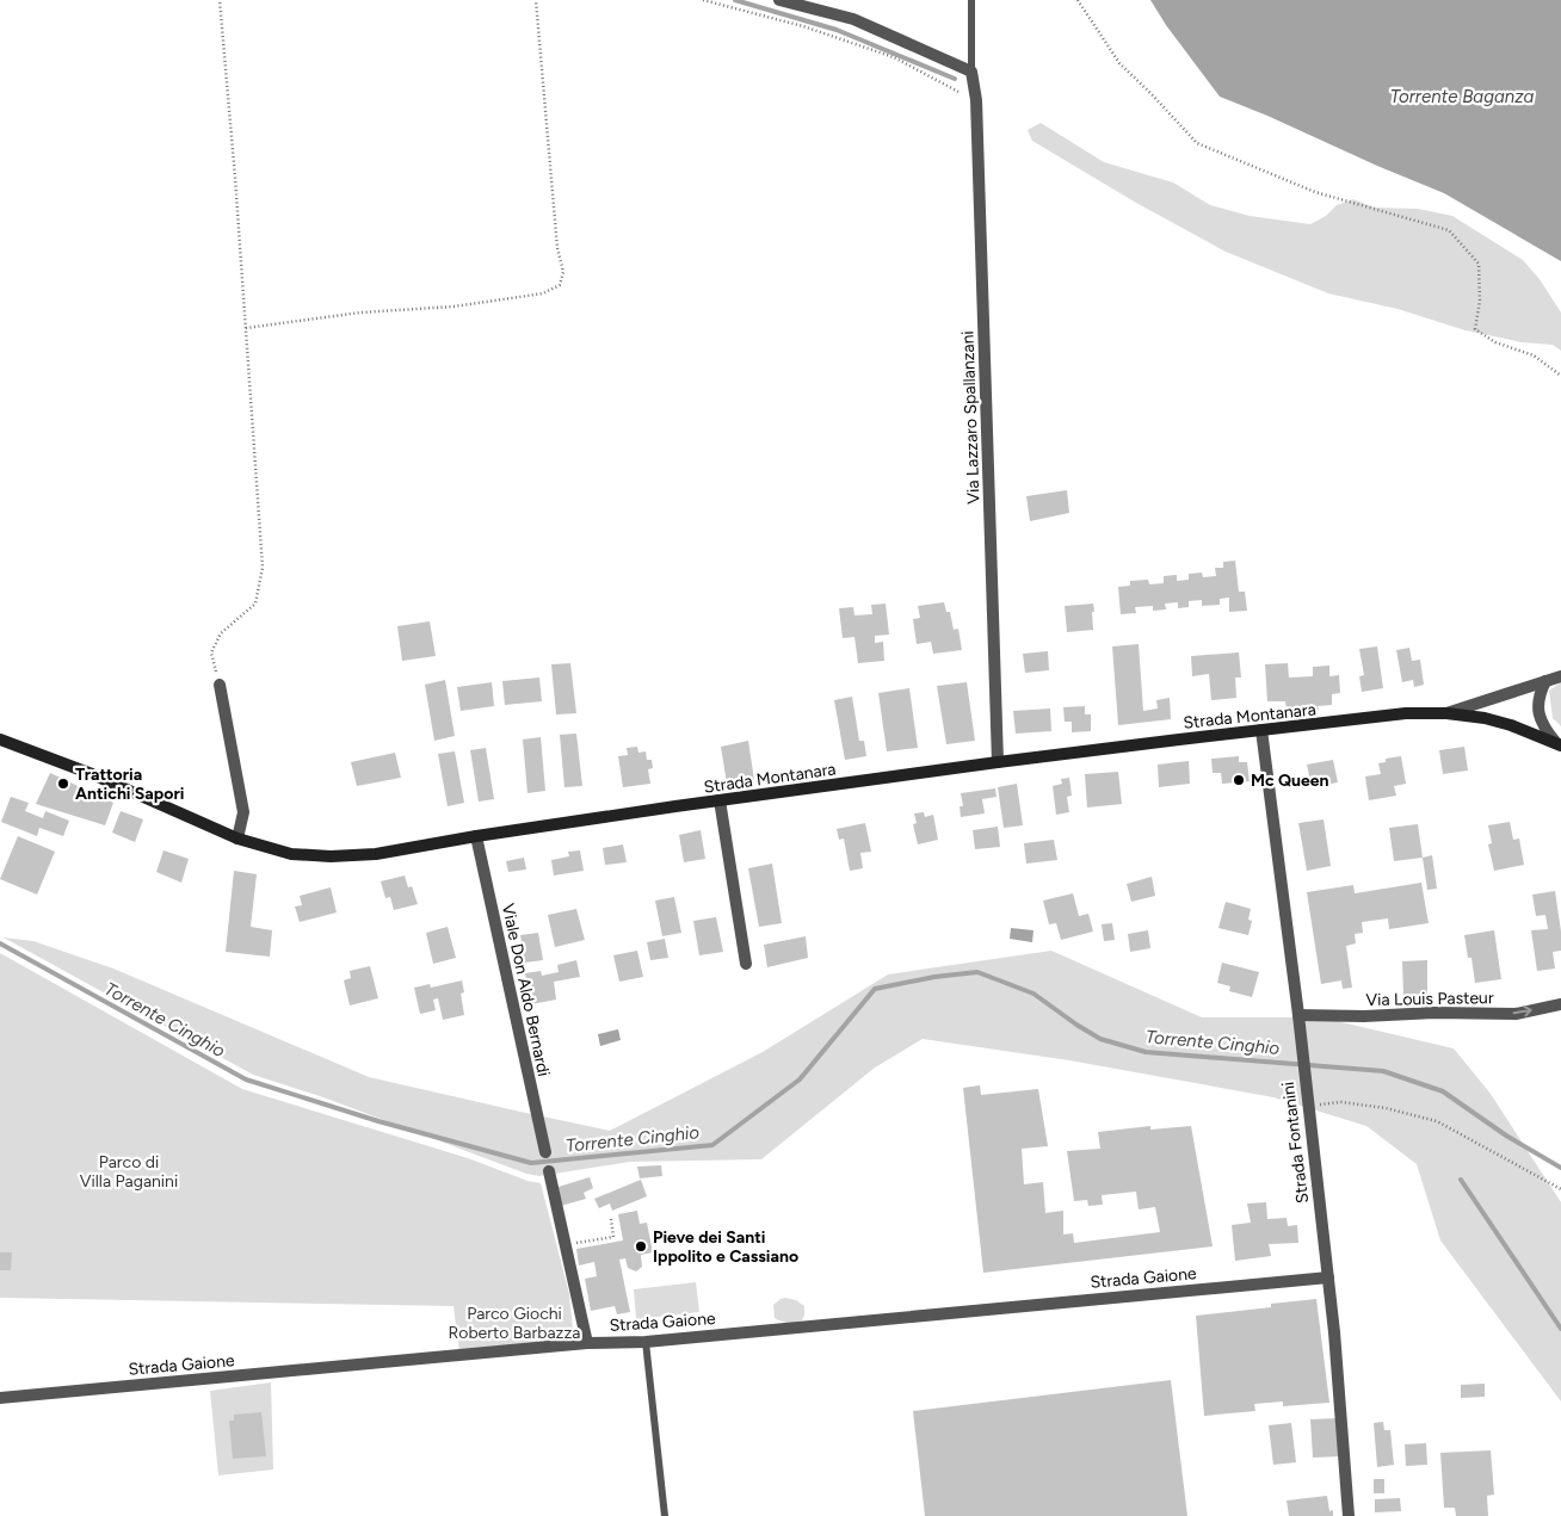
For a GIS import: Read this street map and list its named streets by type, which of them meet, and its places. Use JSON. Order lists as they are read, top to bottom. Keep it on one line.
{"streets":{"main road":["Strada Montanara"],"street":["Via Lazzaro Spallanzani","Viale Don Aldo Bernardi","Via Louis Pasteur","Strada Fontanini","Strada Gaione"]},"crossings":[["Via Lazzaro Spallanzani","Strada Montanara"],["Strada Montanara","Viale Don Aldo Bernardi"],["Strada Montanara","Strada Fontanini"],["Via Louis Pasteur","Strada Fontanini"],["Strada Fontanini","Strada Gaione"]],"one_way":["Via Louis Pasteur"],"water":["Torrente Baganza","Torrente Cinghio"],"parks":["Parco di Villa Paganini","Parco Giochi Roberto Barbazza"],"places":["Mc Queen","Trattoria Antichi Sapori","Pieve dei Santi Ippolito e Cassiano"]}
